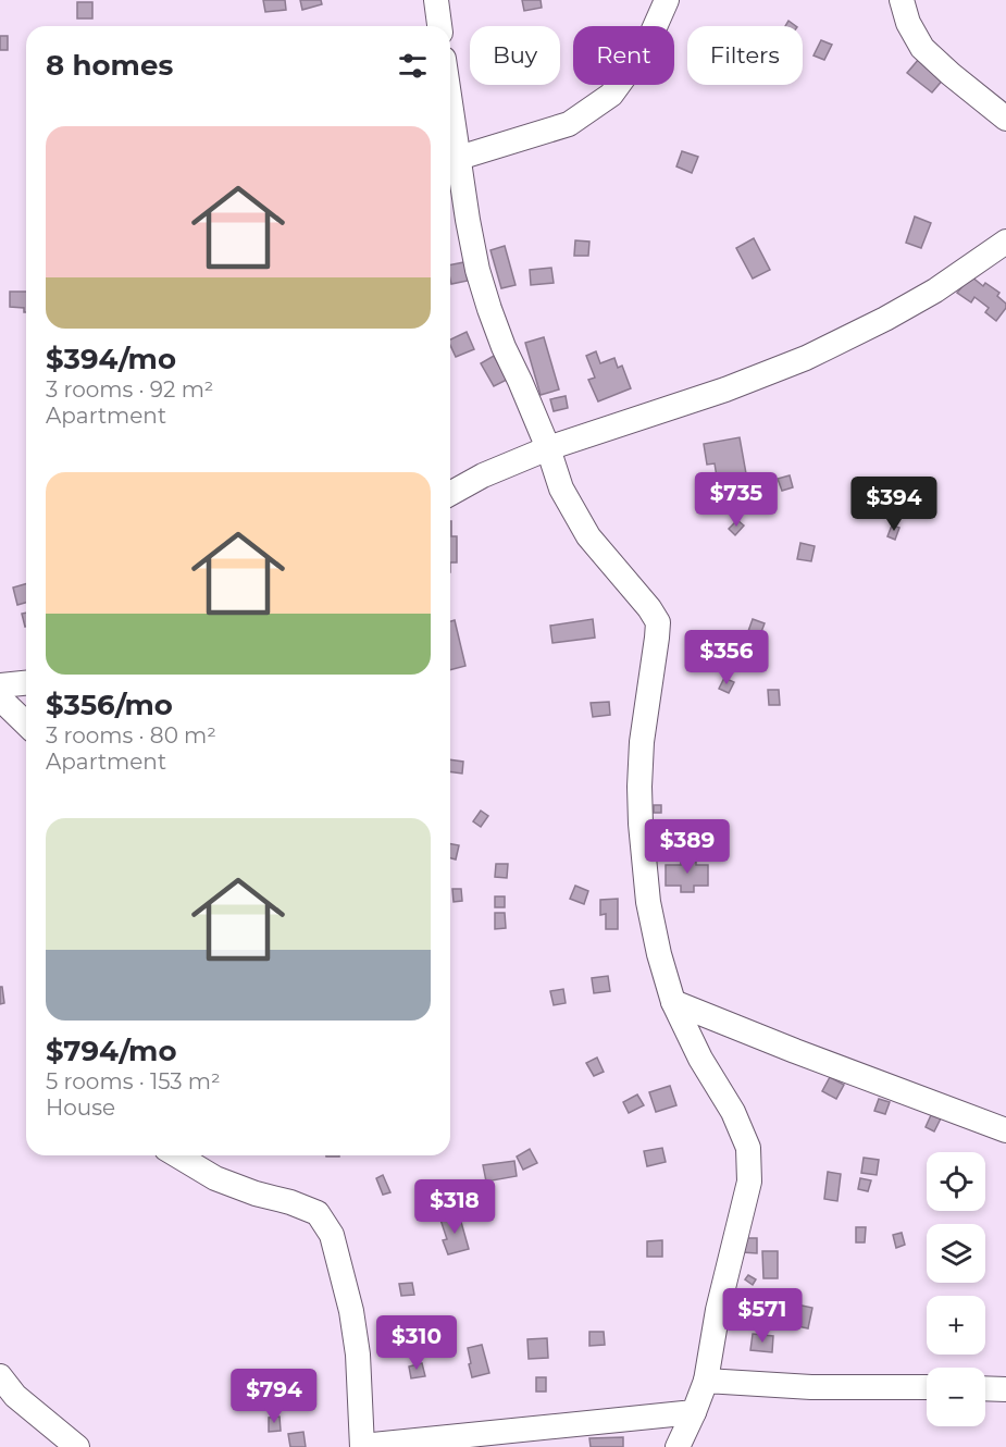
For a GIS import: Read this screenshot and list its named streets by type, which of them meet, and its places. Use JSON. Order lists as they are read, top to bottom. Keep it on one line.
{"page":{"chip":["Buy","Rent","Filters"],"heading":"8 homes","list":[{"name":"$394/mo","note":"3 rooms · 92 m² · Apartment"},{"name":"$356/mo","note":"3 rooms · 80 m² · Apartment"},{"name":"$794/mo","note":"5 rooms · 153 m² · House"}],"price":["$735","$394","$356","$389","$318","$571","$310","$794"],"map_buttons":["+","−"]}}
